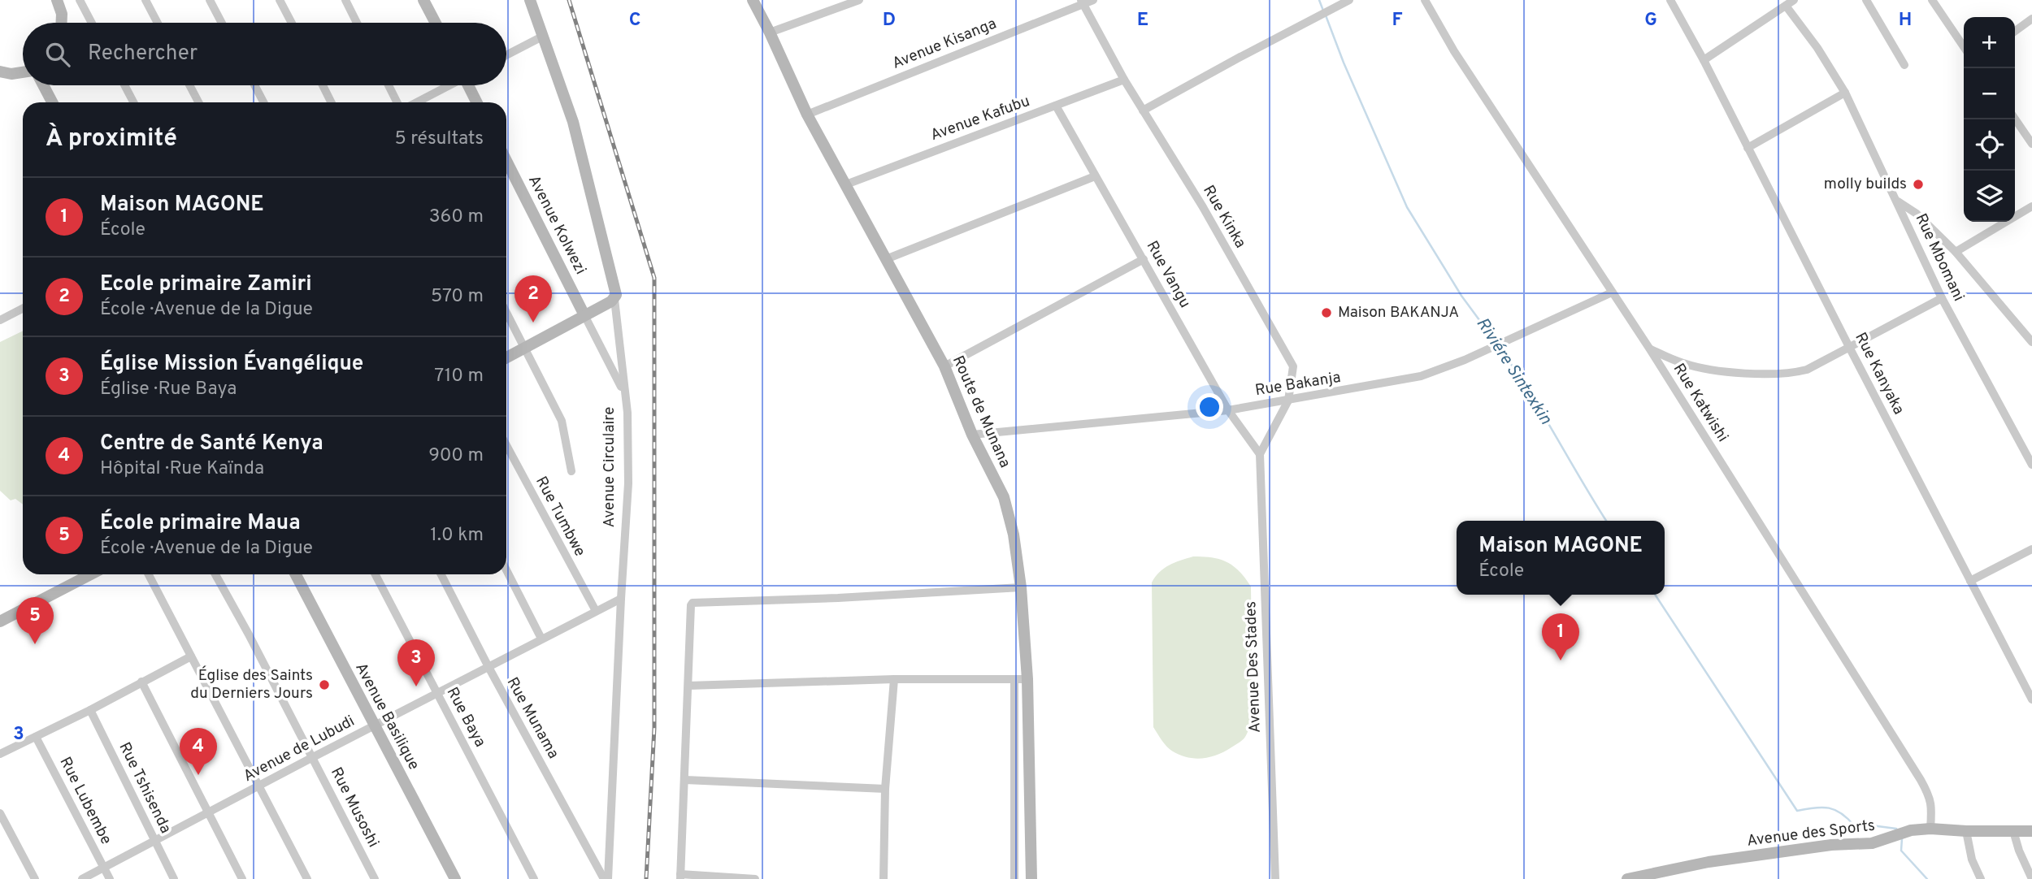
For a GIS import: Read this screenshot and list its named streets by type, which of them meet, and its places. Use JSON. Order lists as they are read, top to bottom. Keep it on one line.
{"streets":{"street":["Avenue Kisanga","Avenue Kafubu","Rue Kinka","Avenue Kolwezi","Rue Mbomani","Rue Vangu","Rue Kanyaka","Rue Bakanja","Rue Katwishi","Route de Munana","Avenue Circulaire","Rue Tumbwe","Avenue Des Stades","Avenue Basilique","Rue Baya","Rue Munama","Avenue de Lubudi","Rue Tshisenda","Rue Lubembe","Rue Musoshi","Avenue des Sports"]},"crossings":[["Avenue Kisanga","Rue Kinka"],["Avenue Kisanga","Route de Munana"],["Avenue Kafubu","Rue Kinka"],["Avenue Kafubu","Rue Vangu"],["Avenue Kafubu","Route de Munana"],["Rue Kinka","Rue Vangu"],["Rue Kinka","Rue Bakanja"],["Rue Kinka","Avenue Des Stades"],["Rue Vangu","Rue Bakanja"],["Rue Vangu","Avenue Des Stades"],["Rue Bakanja","Rue Katwishi"],["Rue Bakanja","Route de Munana"],["Rue Katwishi","Avenue des Sports"],["Avenue Circulaire","Rue Munama"],["Avenue Circulaire","Avenue de Lubudi"],["Rue Tumbwe","Avenue de Lubudi"],["Avenue Basilique","Avenue de Lubudi"],["Rue Baya","Avenue de Lubudi"],["Rue Munama","Avenue de Lubudi"],["Avenue de Lubudi","Rue Tshisenda"],["Avenue de Lubudi","Rue Lubembe"],["Avenue de Lubudi","Rue Musoshi"]],"water":["Riviére Sintexkin"],"places":["molly builds","Maison BAKANJA","Église des Saints du Derniers Jours"],"page":{"map_buttons":["+","−"],"search":"Rechercher","heading":["À proximité","5 résultats"],"list":[{"mark":"1","name":"Maison MAGONE","note":"École","value":"360 m"},{"mark":"2","name":"Ecole primaire Zamiri","note":"École · Avenue de la Digue","value":"570 m"},{"mark":"3","name":"Église Mission Évangélique","note":"Église · Rue Baya","value":"710 m"},{"mark":"4","name":"Centre de Santé Kenya","note":"Hôpital · Rue Kaïnda","value":"900 m"},{"mark":"5","name":"École primaire Maua","note":"École · Avenue de la Digue","value":"1.0 km"}],"pins":["2","5","1","3","4"],"popup":["Maison MAGONE","École"]},"grid":{"columns":["C","D","E","F","G","H"],"rows":["3"]}}
